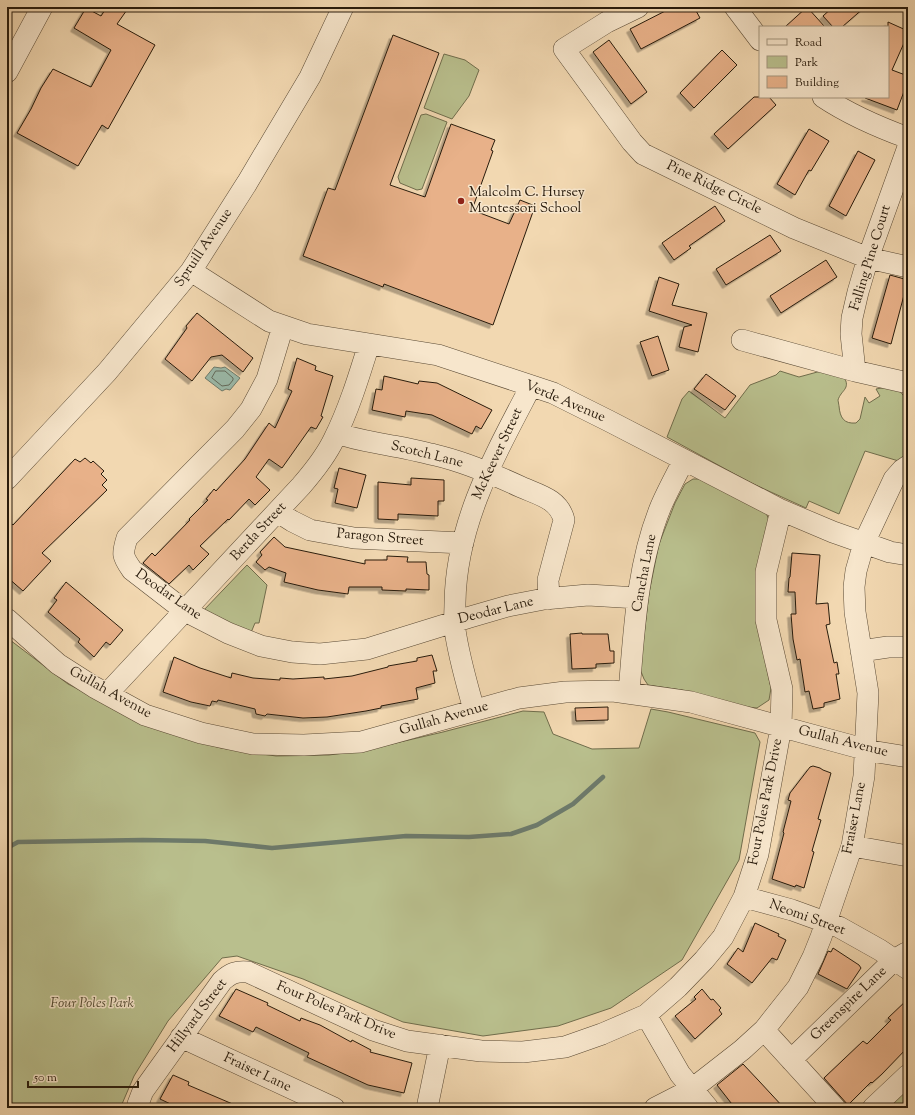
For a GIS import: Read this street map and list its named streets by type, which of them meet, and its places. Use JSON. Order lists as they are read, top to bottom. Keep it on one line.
{"streets":{"street":["Pine Ridge Circle","Spruill Avenue","Falling Pine Court","Verde Avenue","McKeever Street","Scotch Lane","Berda Street","Paragon Street","Cancha Lane","Deodar Lane","Gullah Avenue","Four Poles Park Drive","Fraiser Lane","Neomi Street","Greenspire Lane","Hillyard Street"]},"crossings":[["Pine Ridge Circle","Falling Pine Court"],["Spruill Avenue","Verde Avenue"],["Verde Avenue","McKeever Street"],["Verde Avenue","Berda Street"],["Verde Avenue","Cancha Lane"],["Verde Avenue","Deodar Lane"],["Verde Avenue","Four Poles Park Drive"],["Verde Avenue","Fraiser Lane"],["McKeever Street","Scotch Lane"],["McKeever Street","Paragon Street"],["McKeever Street","Deodar Lane"],["McKeever Street","Gullah Avenue"],["Scotch Lane","Berda Street"],["Scotch Lane","Deodar Lane"],["Berda Street","Paragon Street"],["Berda Street","Deodar Lane"],["Berda Street","Gullah Avenue"],["Cancha Lane","Deodar Lane"],["Cancha Lane","Gullah Avenue"],["Gullah Avenue","Four Poles Park Drive"],["Gullah Avenue","Fraiser Lane"],["Four Poles Park Drive","Neomi Street"],["Four Poles Park Drive","Hillyard Street"],["Fraiser Lane","Neomi Street"],["Fraiser Lane","Hillyard Street"],["Neomi Street","Greenspire Lane"]],"parks":["Four Poles Park"],"places":["Malcolm C. Hursey Montessori School"],"legend":["Road","Park","Building"],"scale_bar":"50 m"}
